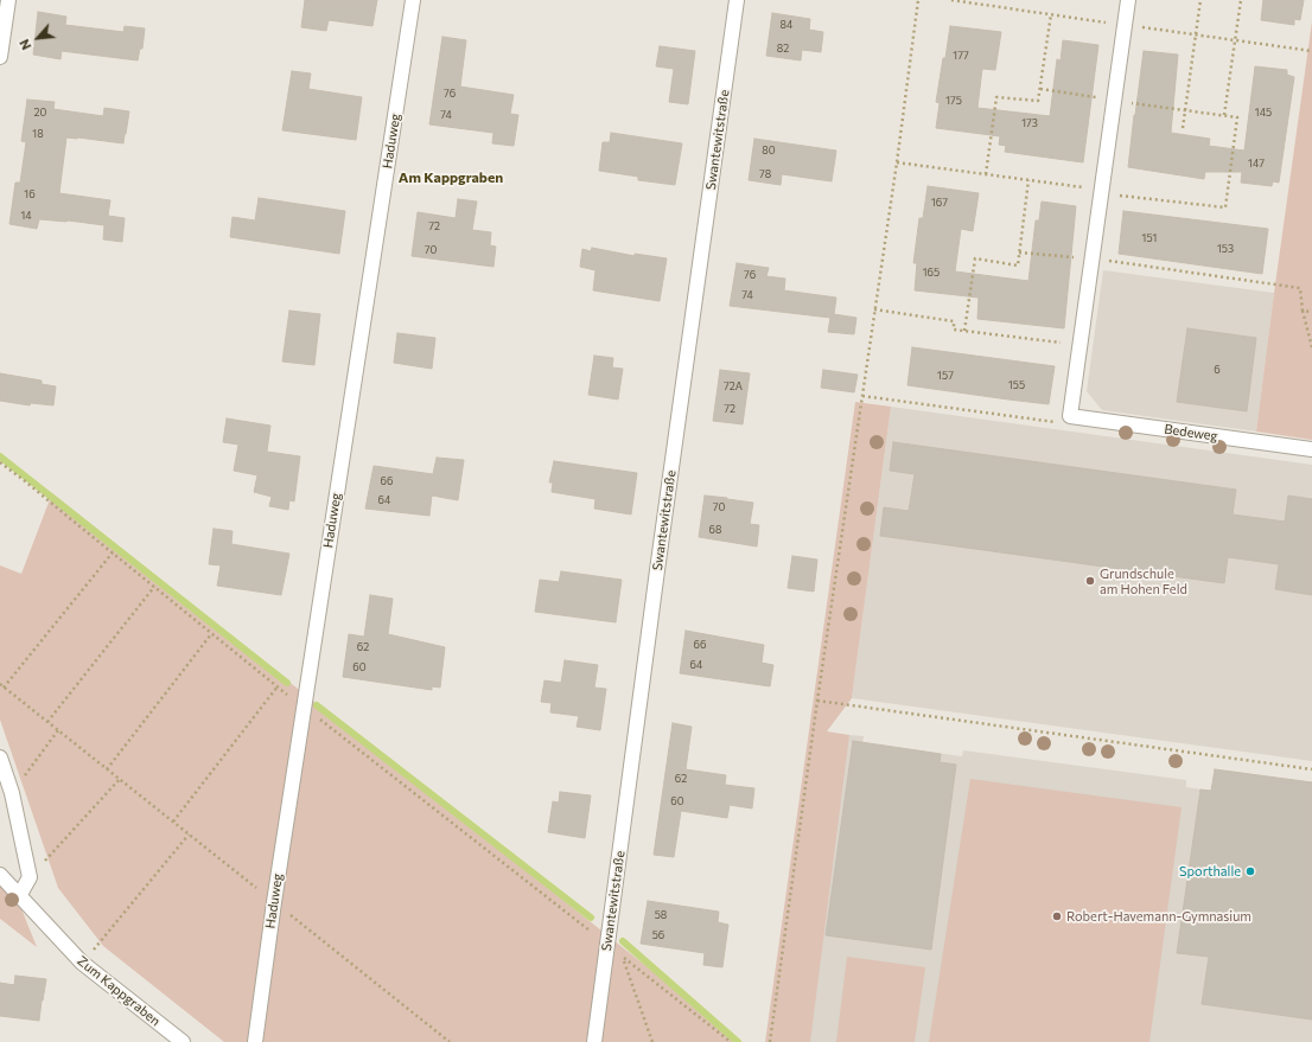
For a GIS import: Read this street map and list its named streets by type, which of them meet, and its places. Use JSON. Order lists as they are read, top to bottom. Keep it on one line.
{"streets":{"street":["Swantewitstraße","Haduweg","Bedeweg","Zum Kappgraben"]},"districts":["Am Kappgraben"],"places":["Grundschule am Hohen Feld","Sporthalle","Robert-Havemann-Gymnasium"],"house_numbers":["84","82","177","76","175","20","145","74","173","18","80","147","78","16","167","14","72","151","153","70","165","76","74","6","157","155","72A","72","66","64","70","68","66","62","64","60","62","60","58","56"],"north":"bottom left"}
